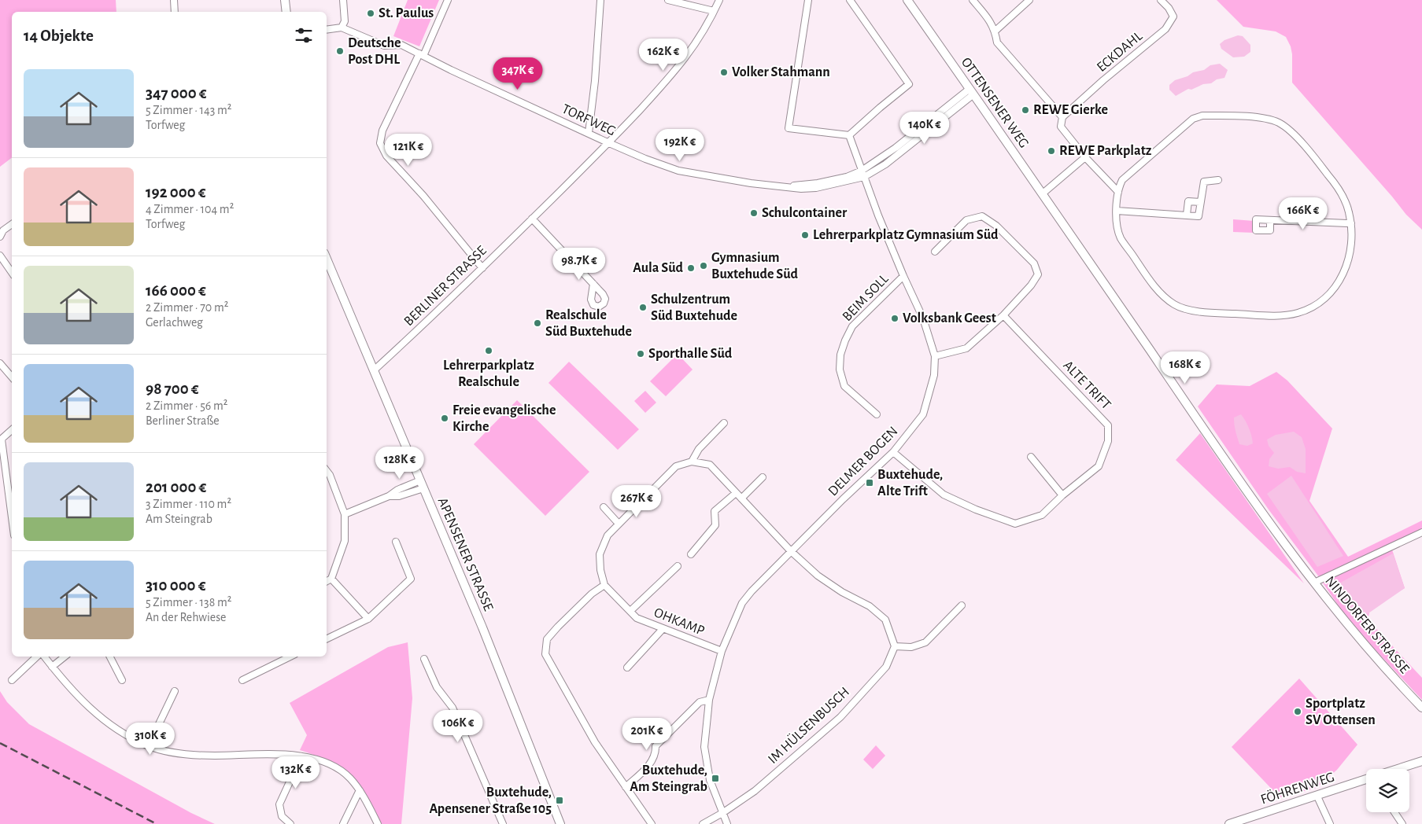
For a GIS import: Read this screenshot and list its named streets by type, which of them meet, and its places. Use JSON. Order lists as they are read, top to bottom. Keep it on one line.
{"streets":{"street":["ECKDAHL","OTTENSENER WEG","TORFWEG","BERLINER STRASSE","BEIM SOLL","ALTE TRIFT","DELMER BOGEN","APENSENER STRASSE","OHKAMP","NINDORFER STRASSE","IM HÜLSENBUSCH","FÖHRENWEG"]},"crossings":[["OTTENSENER WEG","TORFWEG"],["OTTENSENER WEG","NINDORFER STRASSE"],["TORFWEG","BERLINER STRASSE"],["TORFWEG","DELMER BOGEN"],["BERLINER STRASSE","APENSENER STRASSE"],["BEIM SOLL","DELMER BOGEN"],["ALTE TRIFT","DELMER BOGEN"],["DELMER BOGEN","OHKAMP"],["DELMER BOGEN","IM HÜLSENBUSCH"]],"places":{"other":["St. Paulus","Deutsche Post DHL","Volker Stahmann","REWE Gierke","REWE Parkplatz","Schulcontainer","Lehrerparkplatz Gymnasium Süd","Gymnasium Buxtehude Süd","Aula Süd","Schulzentrum Süd Buxtehude","Volksbank Geest","Realschule Süd Buxtehude","Lehrerparkplatz Realschule","Sporthalle Süd","Freie evangelische Kirche","Sportplatz SV Ottensen"],"transit":["Buxtehude, Alte Trift","Buxtehude, Am Steingrab","Buxtehude, Apensener Straße 105"]},"page":{"heading":"14 Objekte","price":["162K €","347K €","140K €","192K €","121K €","166K €","98.7K €","168K €","128K €","267K €","106K €","201K €","310K €","132K €"],"list":[{"name":"347 000 €","note":"5 Zimmer · 143 m² · Torfweg"},{"name":"192 000 €","note":"4 Zimmer · 104 m² · Torfweg"},{"name":"166 000 €","note":"2 Zimmer · 70 m² · Gerlachweg"},{"name":"98 700 €","note":"2 Zimmer · 56 m² · Berliner Straße"},{"name":"201 000 €","note":"3 Zimmer · 110 m² · Am Steingrab"},{"name":"310 000 €","note":"5 Zimmer · 138 m² · An der Rehwiese"}]}}
